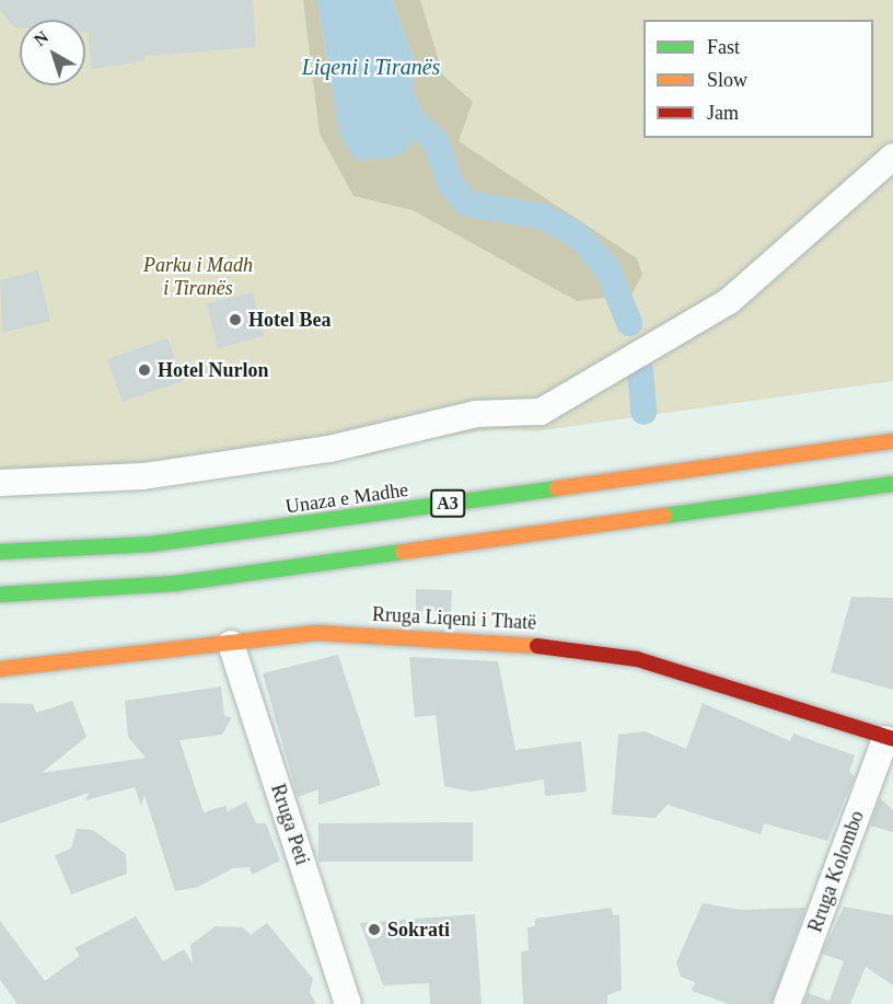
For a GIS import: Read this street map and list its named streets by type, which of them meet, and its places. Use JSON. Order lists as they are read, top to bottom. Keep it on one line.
{"streets":{"main road":["Unaza e Madhe","A3","Rruga Liqeni i Thatë"],"street":["Rruga Peti","Rruga Kolombo"]},"crossings":[["Rruga Liqeni i Thatë","Rruga Peti"],["Rruga Liqeni i Thatë","Rruga Kolombo"]],"water":["Liqeni i Tiranës"],"parks":["Parku i Madh i Tiranës"],"places":["Hotel Bea","Hotel Nurlon","Sokrati"],"legend":["Fast","Slow","Jam"],"north":"top left"}
